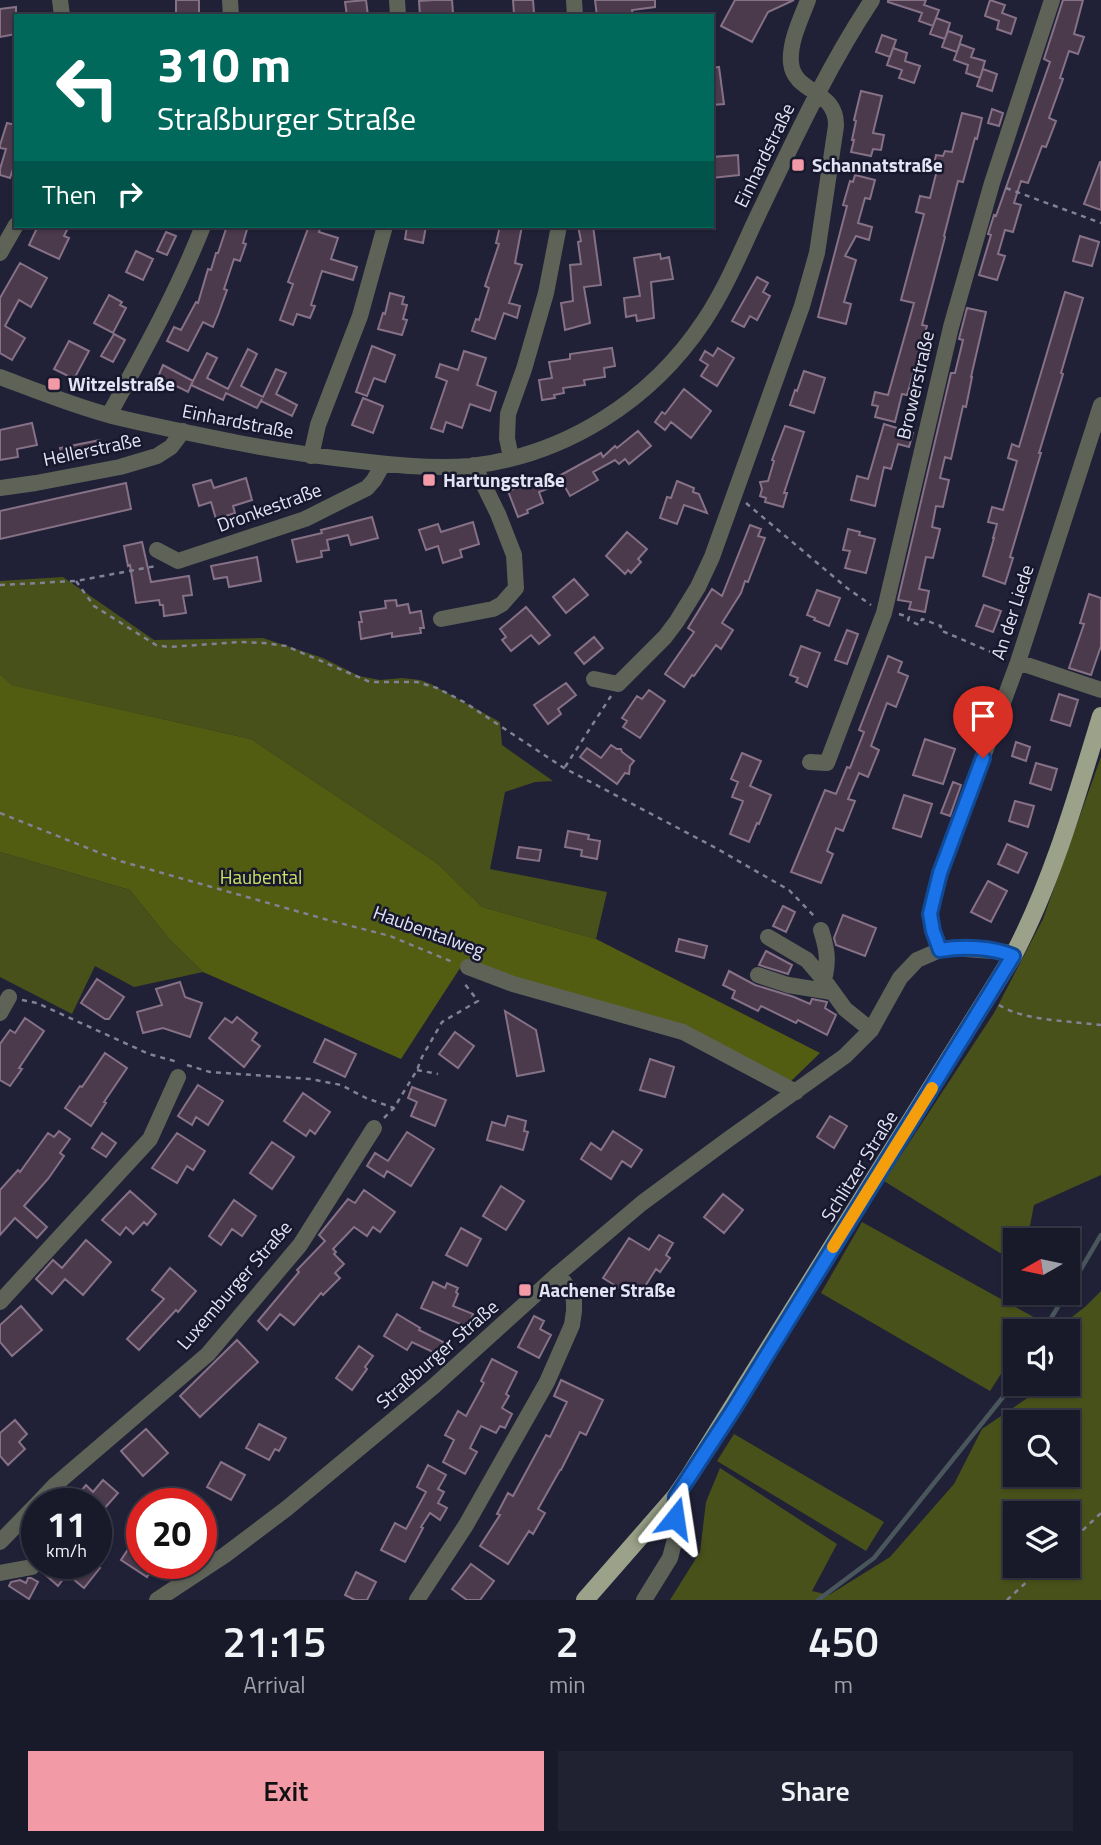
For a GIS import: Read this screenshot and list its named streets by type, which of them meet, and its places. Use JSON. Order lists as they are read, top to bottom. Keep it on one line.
{"streets":{"main road":["Schlitzer Straße"],"street":["Einhardstraße","Browerstraße","Hellerstraße","Dronkestraße","An der Liede","Haubentalweg","Luxemburger Straße","Straßburger Straße"]},"crossings":[["Einhardstraße","Hellerstraße"],["Einhardstraße","Dronkestraße"],["An der Liede","Straßburger Straße"],["Haubentalweg","Straßburger Straße"],["Schlitzer Straße","Straßburger Straße"]],"parks":["Haubental"],"places":{"transit":["Schannatstraße","Witzelstraße","Hartungstraße","Aachener Straße"]},"north":"left","page":{"turn":["310 m","Straßburger Straße"],"then":"Then","speed":"11 km/h","limit":"20","eta":["21:15","Arrival","2","min","450","m"],"buttons":["Exit","Share"]}}
